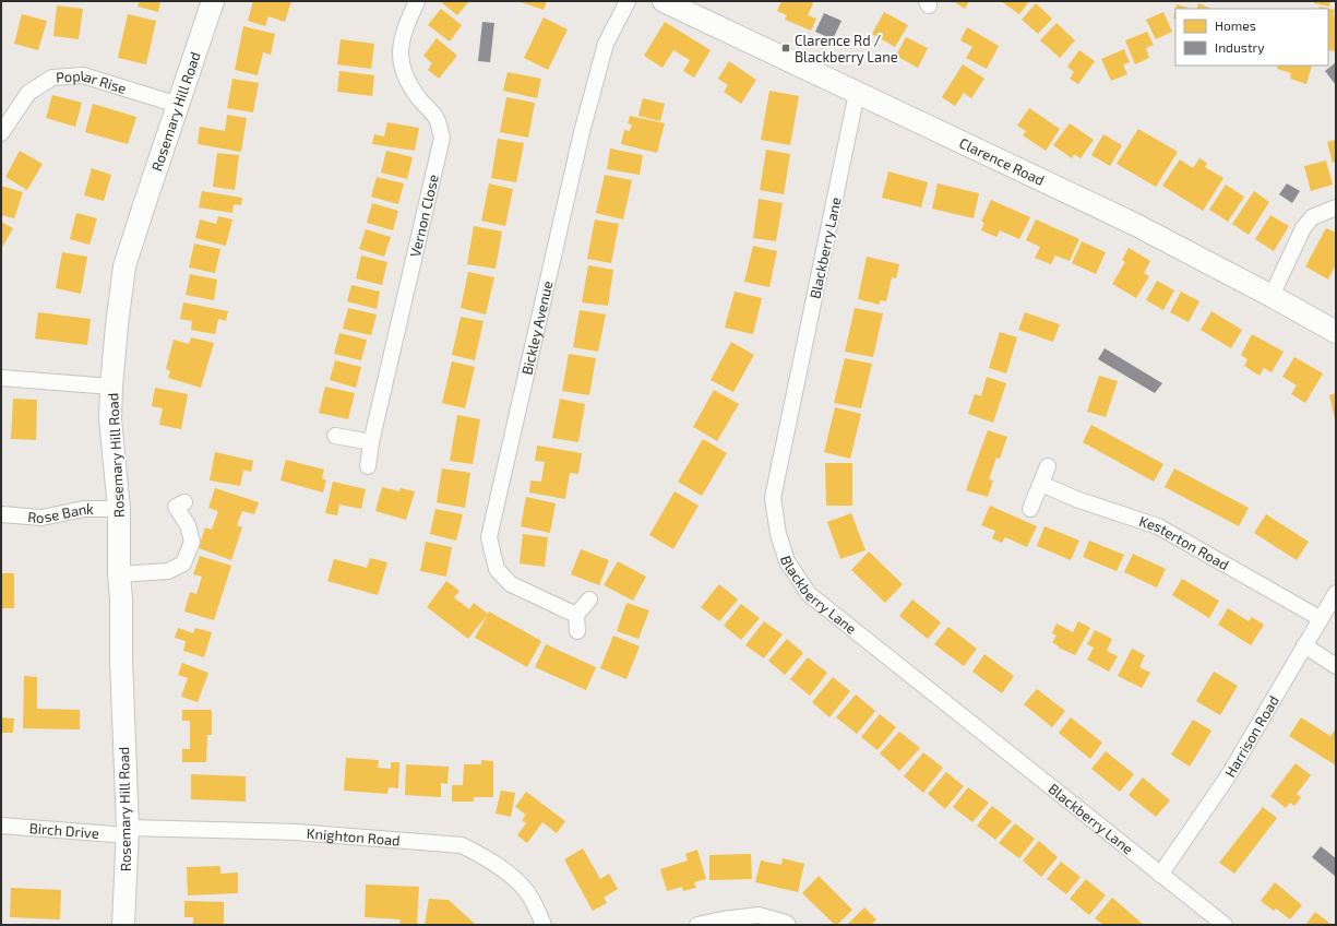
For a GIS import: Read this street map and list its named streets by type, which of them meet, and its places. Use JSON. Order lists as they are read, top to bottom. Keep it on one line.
{"streets":{"main road":["Rosemary Hill Road","Clarence Road"],"street":["Poplar Rise","Vernon Close","Blackberry Lane","Bickley Avenue","Rose Bank","Kesterton Road","Harrison Road","Birch Drive","Knighton Road"]},"crossings":[["Poplar Rise","Rosemary Hill Road"],["Rosemary Hill Road","Rose Bank"],["Rosemary Hill Road","Birch Drive"],["Rosemary Hill Road","Knighton Road"],["Clarence Road","Blackberry Lane"],["Blackberry Lane","Harrison Road"],["Kesterton Road","Harrison Road"],["Birch Drive","Knighton Road"]],"places":{"transit":["Clarence Rd / Blackberry Lane"]},"legend":["Homes","Industry"]}
